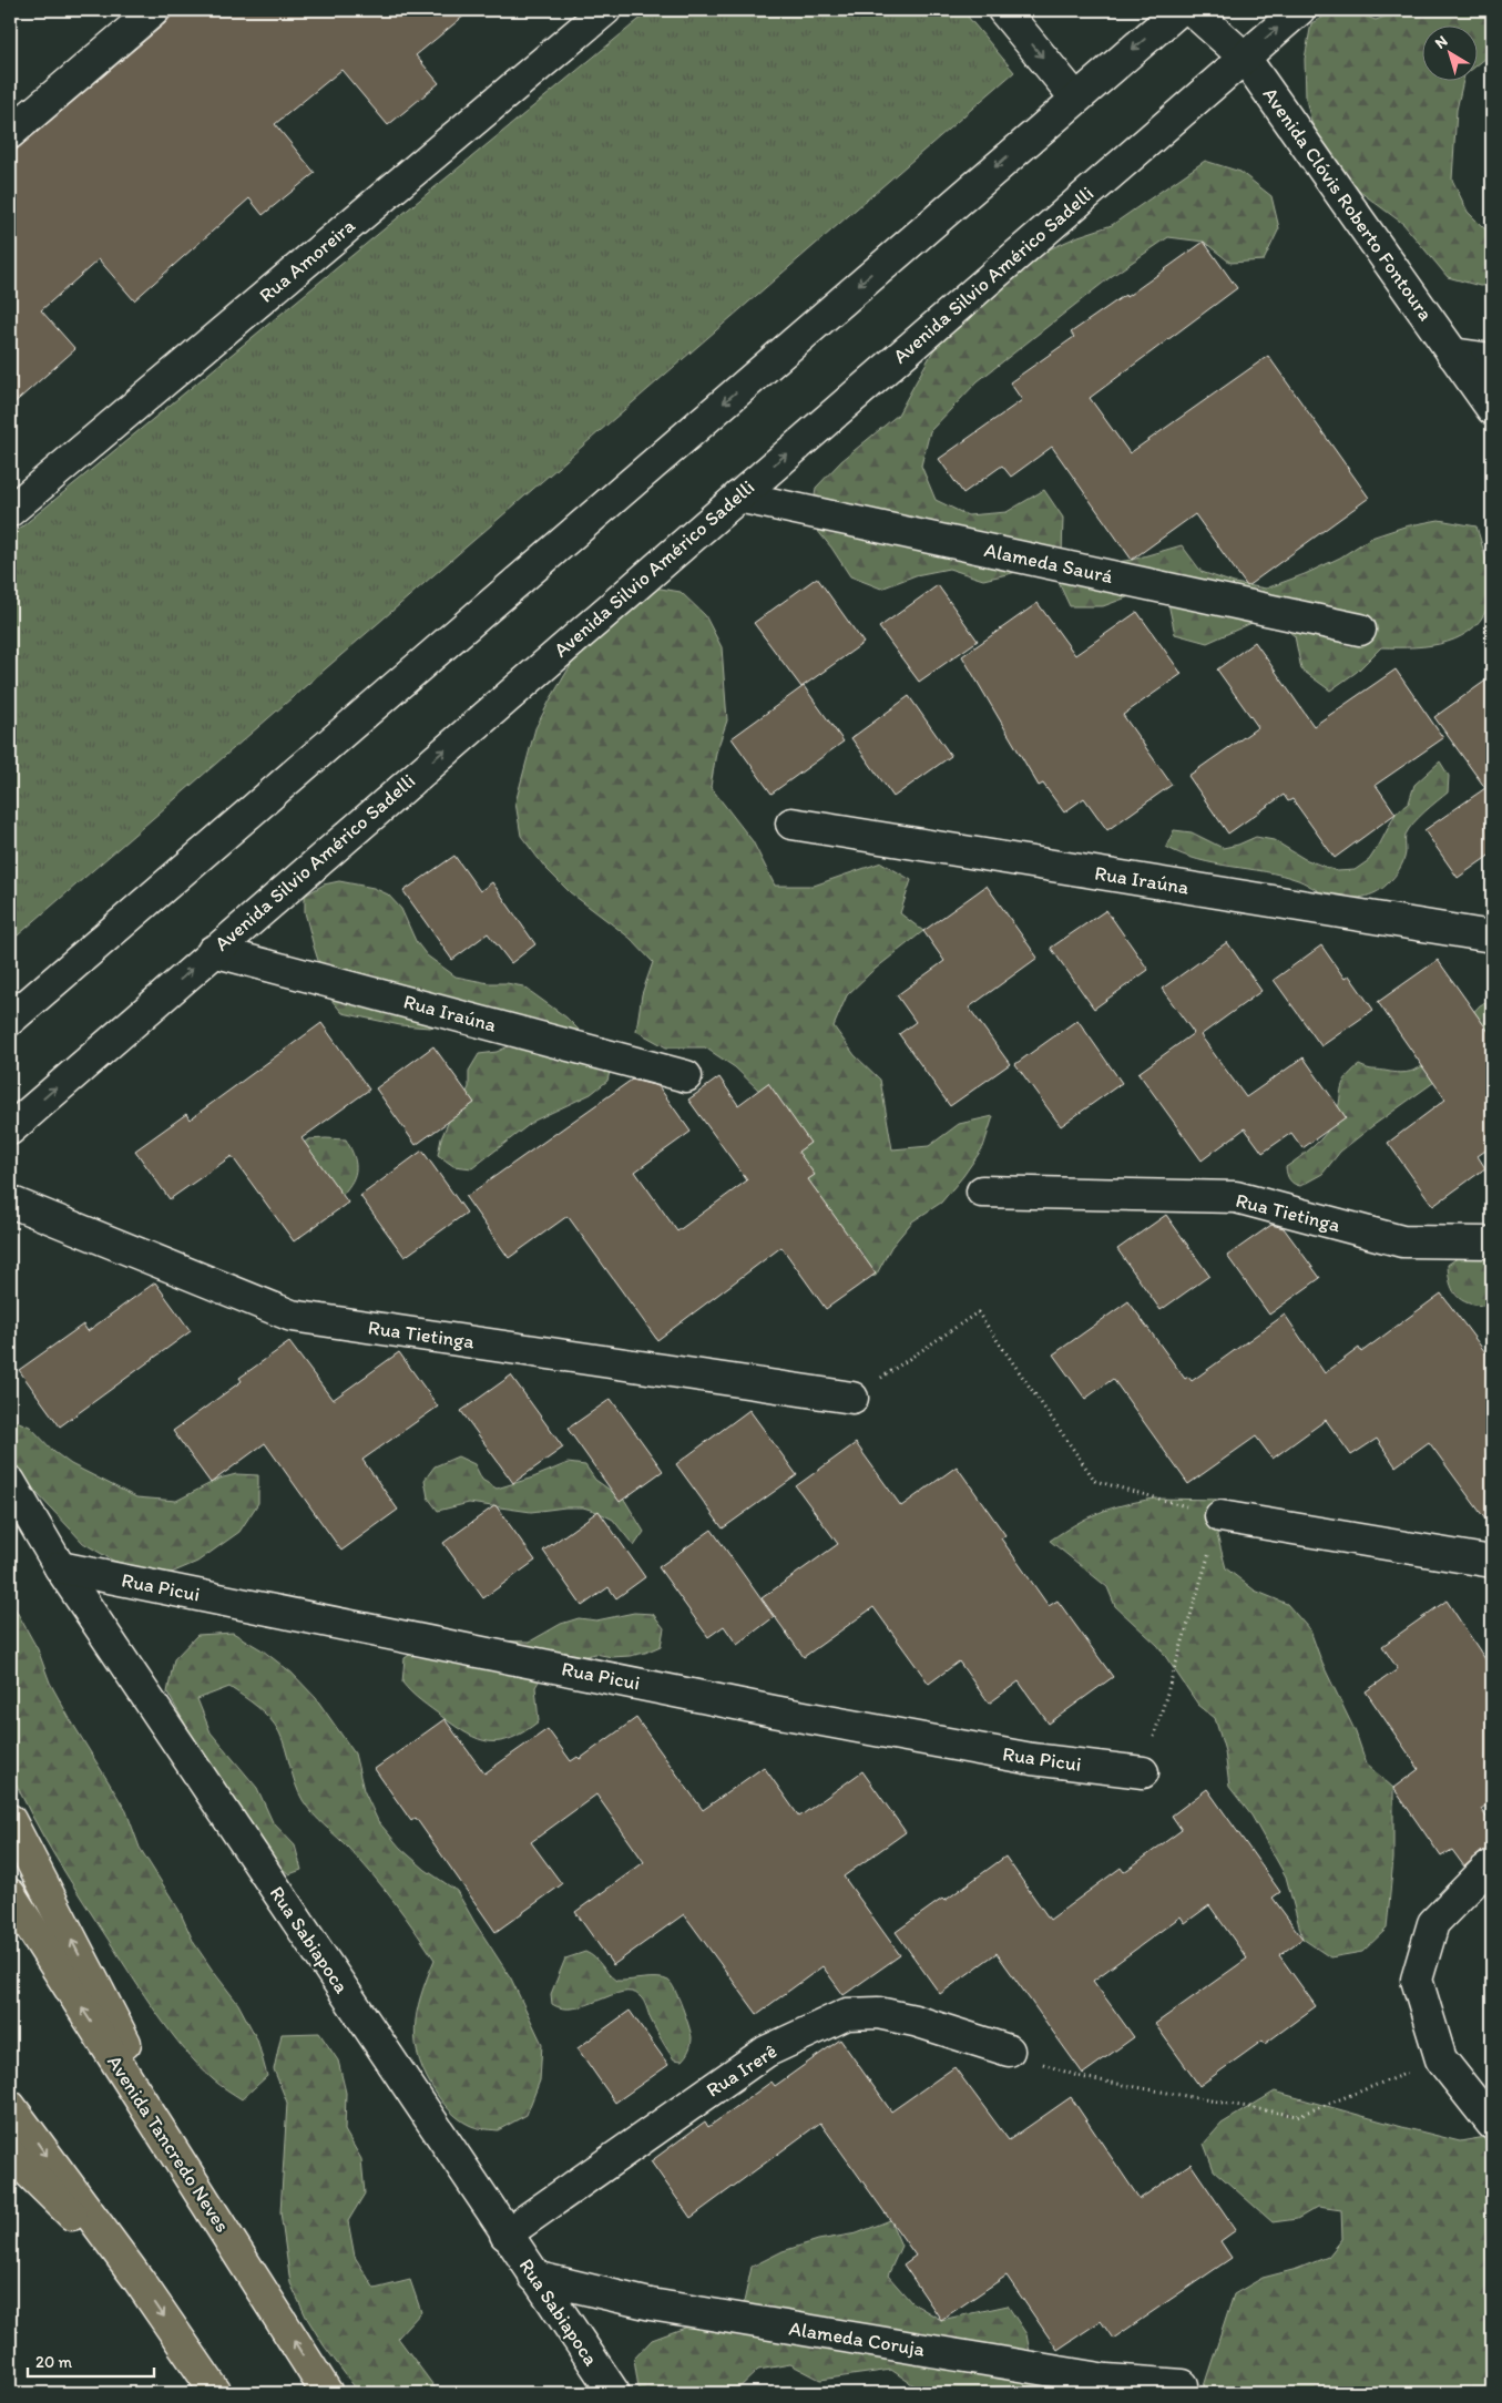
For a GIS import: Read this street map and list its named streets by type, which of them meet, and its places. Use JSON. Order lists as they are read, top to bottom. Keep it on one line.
{"streets":{"main road":["Avenida Tancredo Neves"],"street":["Avenida Clóvis Roberto Fontoura","Rua Amoreira","Avenida Silvio Américo Sadelli","Alameda Saurá","Rua Iraúna","Rua Tietinga","Rua Picui","Rua Sabiapoca","Rua Irerê","Alameda Coruja"]},"crossings":[["Avenida Clóvis Roberto Fontoura","Avenida Silvio Américo Sadelli"],["Avenida Silvio Américo Sadelli","Alameda Saurá"],["Avenida Silvio Américo Sadelli","Rua Iraúna"],["Rua Picui","Rua Sabiapoca"],["Rua Sabiapoca","Rua Irerê"],["Rua Sabiapoca","Alameda Coruja"]],"scale_bar":"20 m","north":"top left"}
